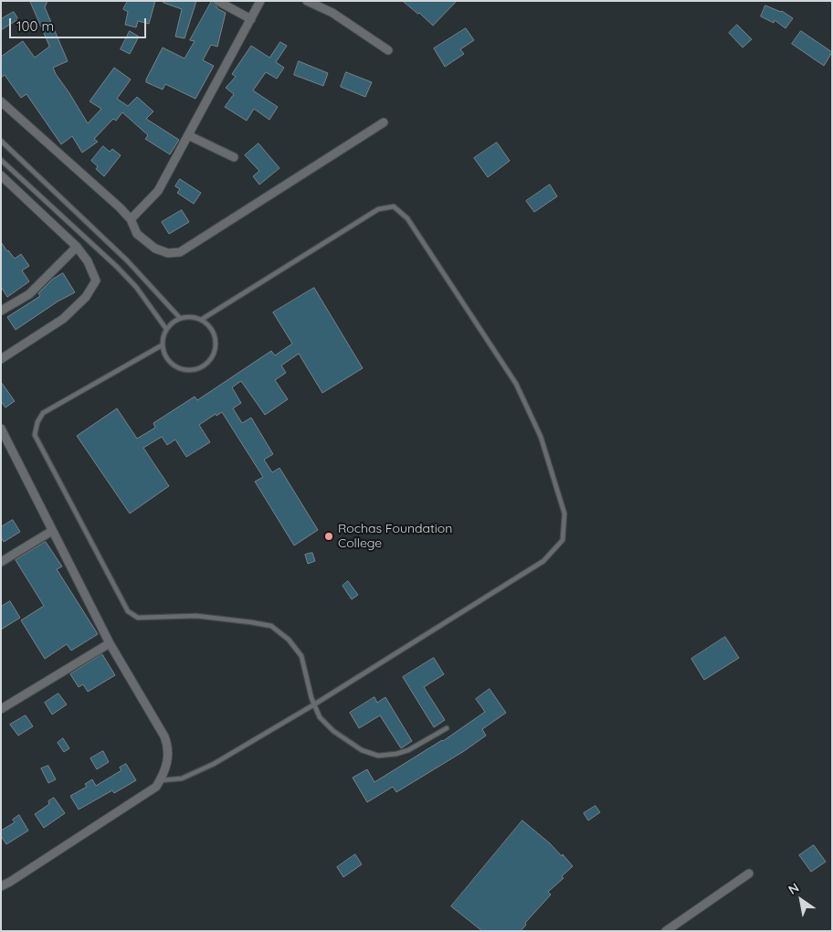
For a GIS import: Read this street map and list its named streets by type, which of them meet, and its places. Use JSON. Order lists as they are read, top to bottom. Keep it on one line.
{"places":["Rochas Foundation College"],"scale_bar":"100 m","north":"top left"}
